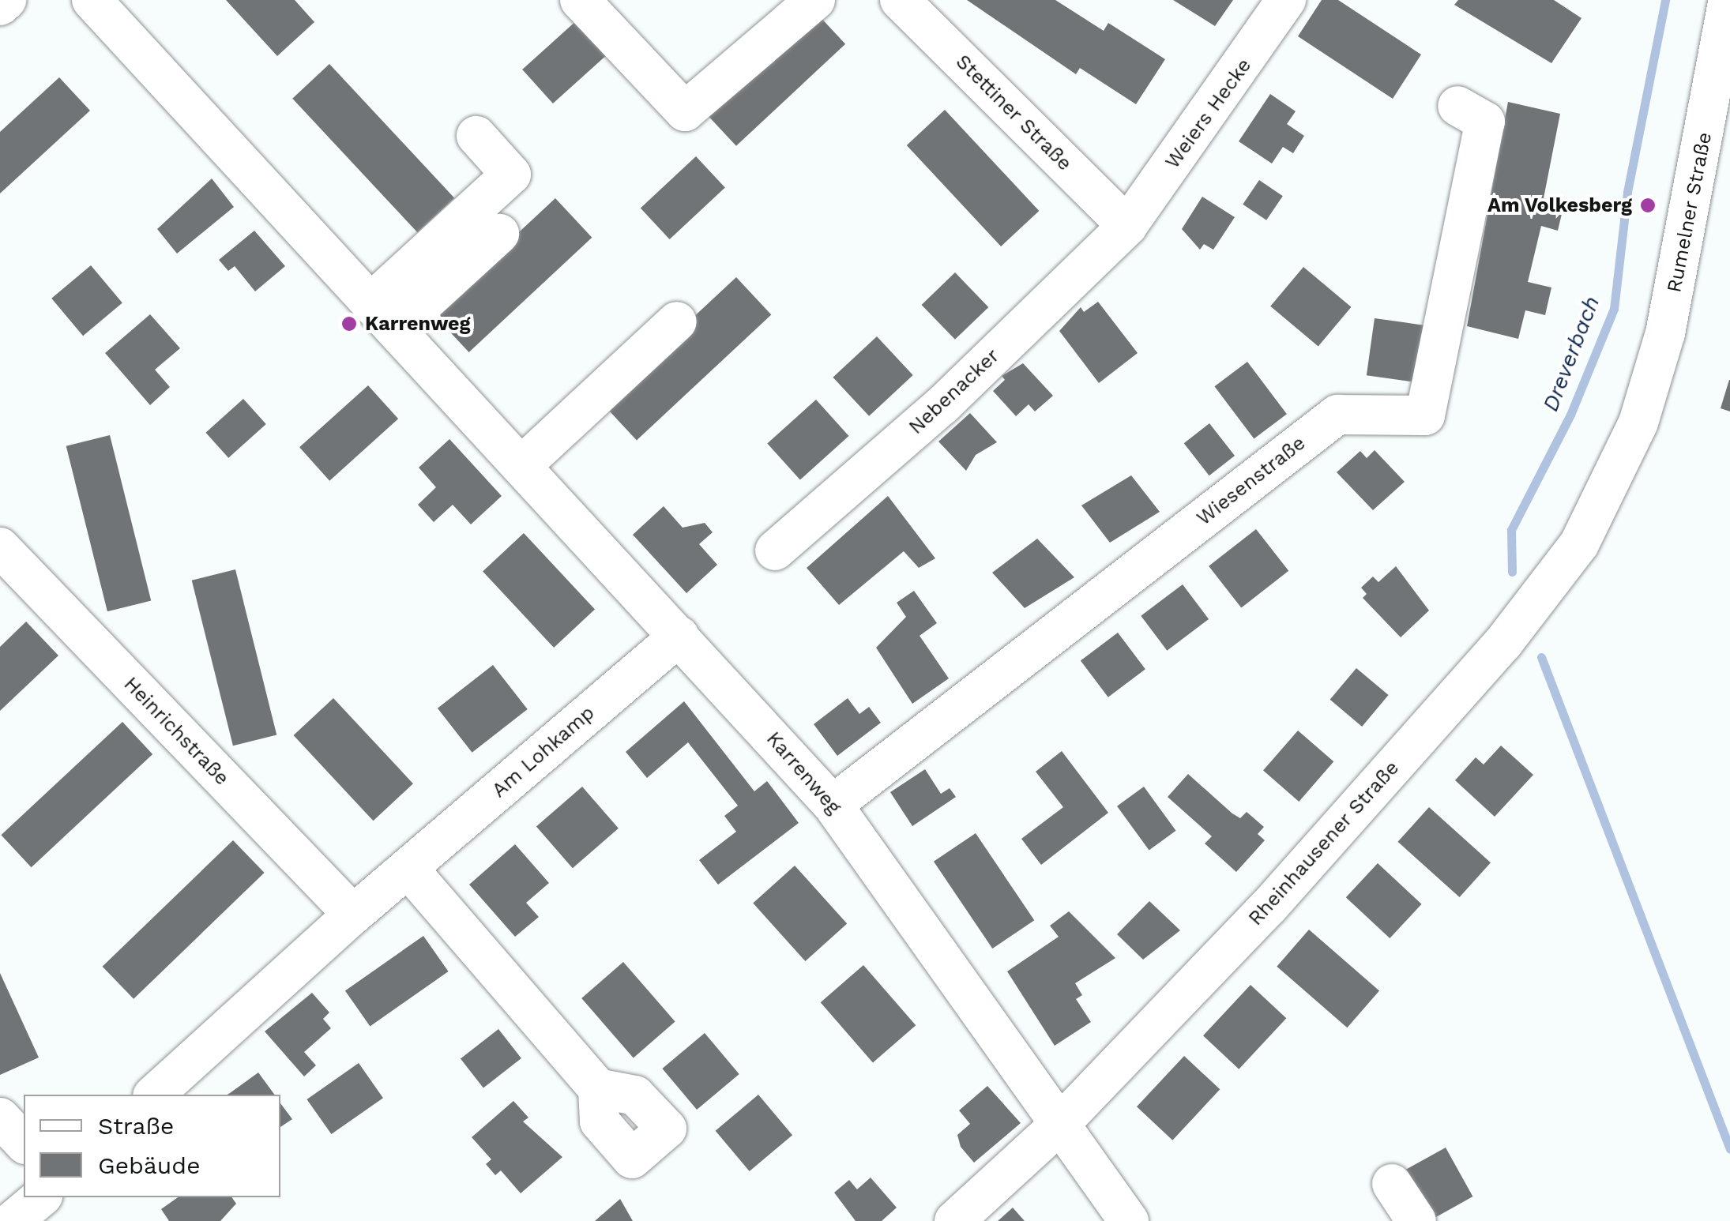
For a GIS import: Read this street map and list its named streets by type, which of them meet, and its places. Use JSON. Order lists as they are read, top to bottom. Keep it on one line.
{"streets":{"street":["Stettiner Straße","Weiers Hecke","Rumelner Straße","Nebenacker","Wiesenstraße","Heinrichstraße","Am Lohkamp","Karrenweg","Rheinhausener Straße"]},"crossings":[["Stettiner Straße","Weiers Hecke"],["Stettiner Straße","Nebenacker"],["Weiers Hecke","Nebenacker"],["Rumelner Straße","Rheinhausener Straße"],["Wiesenstraße","Karrenweg"],["Heinrichstraße","Am Lohkamp"],["Am Lohkamp","Karrenweg"],["Karrenweg","Rheinhausener Straße"]],"water":["Dreverbach"],"places":["Am Volkesberg","Karrenweg"],"legend":["Straße","Gebäude"]}
